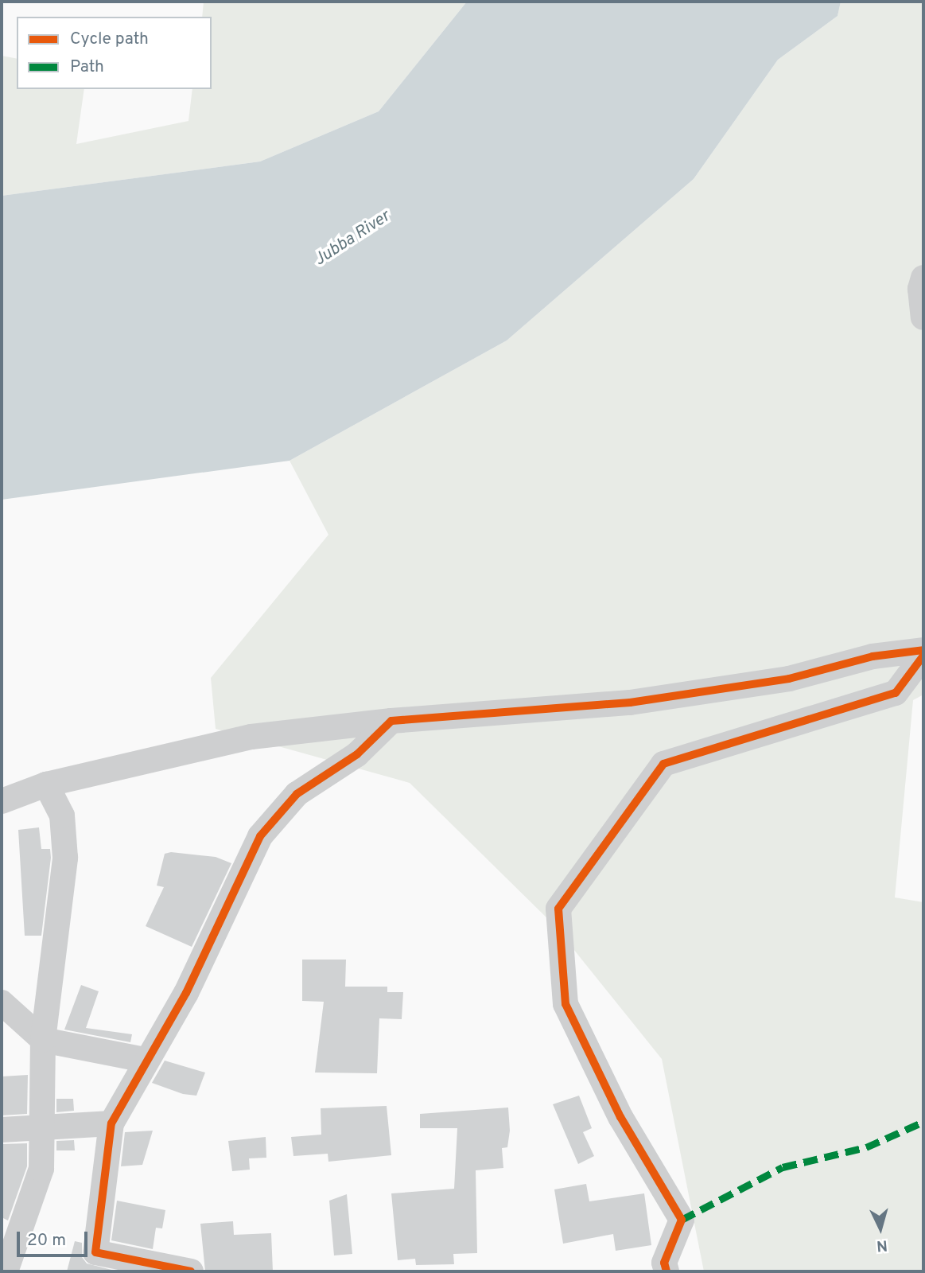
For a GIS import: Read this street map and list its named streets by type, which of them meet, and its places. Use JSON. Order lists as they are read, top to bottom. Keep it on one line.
{"water":["Jubba River"],"legend":["Cycle path","Path"],"scale_bar":"20 m","north":"bottom"}
